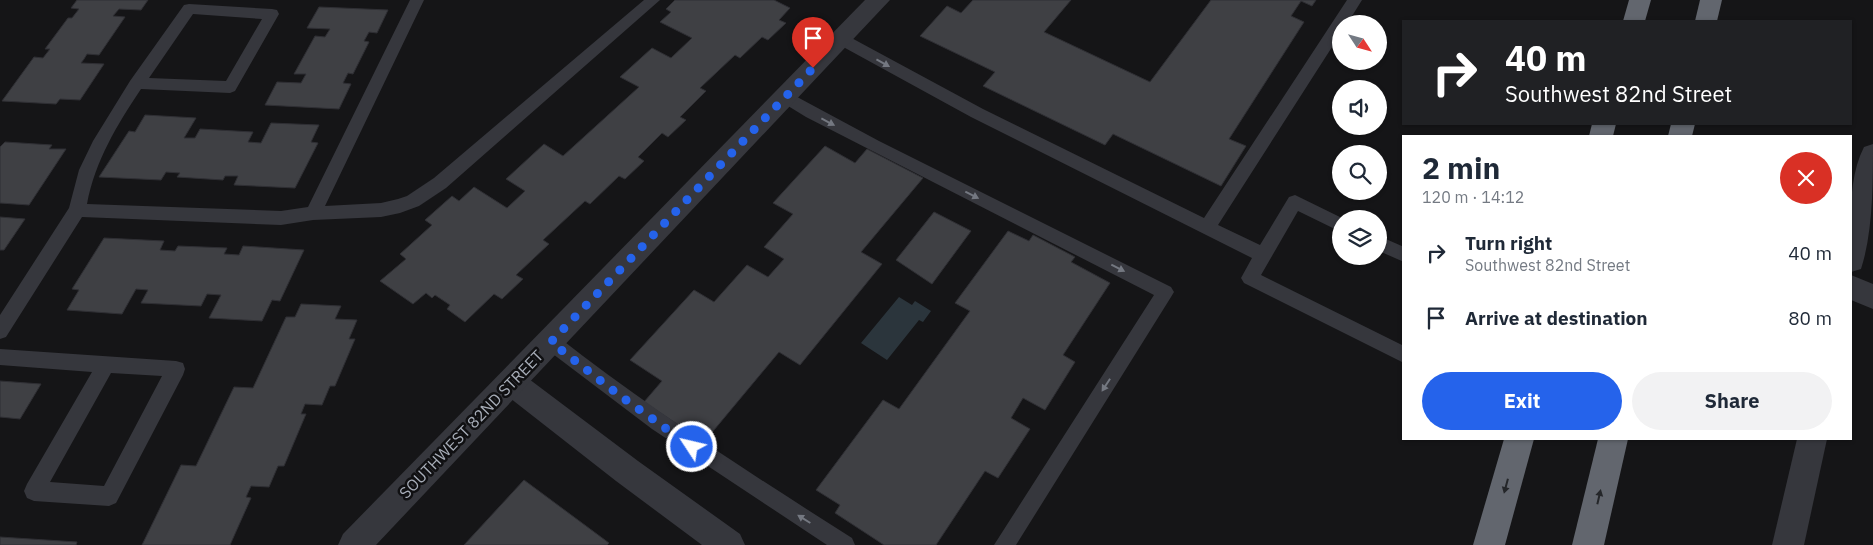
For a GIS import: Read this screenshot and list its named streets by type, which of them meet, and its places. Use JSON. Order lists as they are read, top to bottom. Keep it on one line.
{"streets":{"street":["SOUTHWEST 82ND STREET"]},"north":"bottom right","page":{"turn":["40 m","Southwest 82nd Street"],"heading":["2 min","120 m · 14:12"],"list":[{"name":"Turn right","note":"Southwest 82nd Street","value":"40 m"},{"name":"Arrive at destination","value":"80 m"}],"buttons":["Exit","Share"]}}
